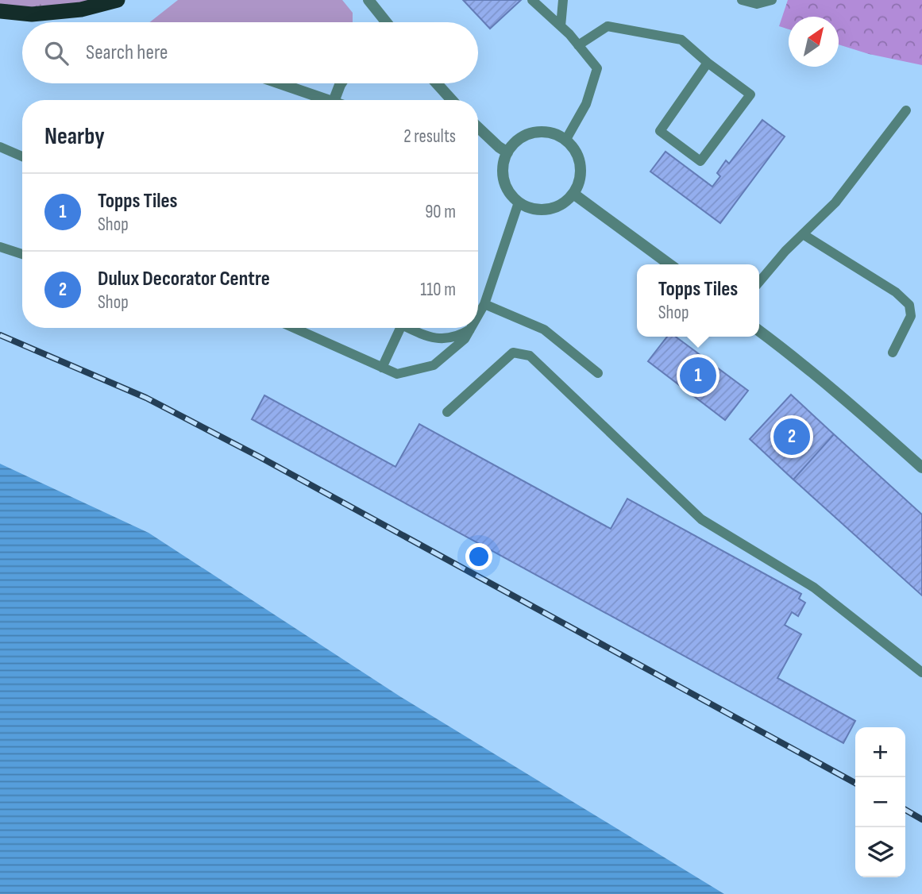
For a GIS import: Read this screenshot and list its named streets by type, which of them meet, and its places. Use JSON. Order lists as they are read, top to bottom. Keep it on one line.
{"north":"top right","page":{"search":"Search here","heading":["Nearby","2 results"],"list":[{"mark":"1","name":"Topps Tiles","note":"Shop","value":"90 m"},{"mark":"2","name":"Dulux Decorator Centre","note":"Shop","value":"110 m"}],"popup":["Topps Tiles","Shop"],"pins":["1","2"],"map_buttons":["+","−"]}}
